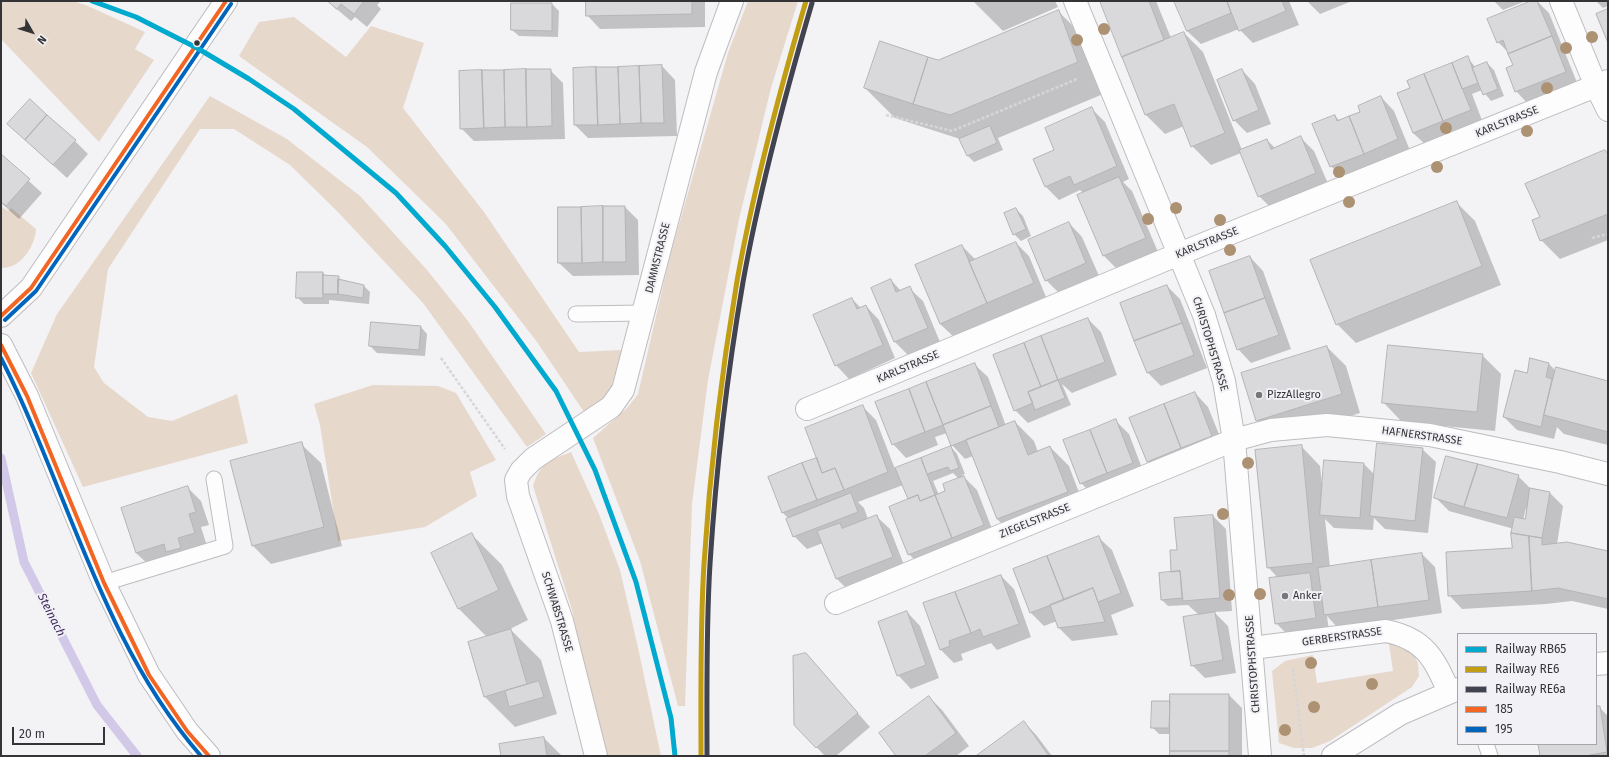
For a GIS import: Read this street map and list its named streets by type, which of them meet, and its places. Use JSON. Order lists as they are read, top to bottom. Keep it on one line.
{"streets":{"street":["KARLSTRASSE","DAMMSTRASSE","CHRISTOPHSTRASSE","HAFNERSTRASSE","ZIEGELSTRASSE","SCHWABSTRASSE","GERBERSTRASSE"]},"crossings":[["KARLSTRASSE","CHRISTOPHSTRASSE"],["DAMMSTRASSE","SCHWABSTRASSE"],["CHRISTOPHSTRASSE","HAFNERSTRASSE"],["CHRISTOPHSTRASSE","ZIEGELSTRASSE"],["CHRISTOPHSTRASSE","GERBERSTRASSE"],["HAFNERSTRASSE","ZIEGELSTRASSE"]],"water":["Steinach"],"places":["PizzAllegro","Anker"],"lines":["rail line RB65","rail line RE6","transit line 185","rail line RE6a","transit line 195"],"legend":["Railway RB65","Railway RE6","Railway RE6a","185","195"],"scale_bar":"20 m","north":"bottom right"}
